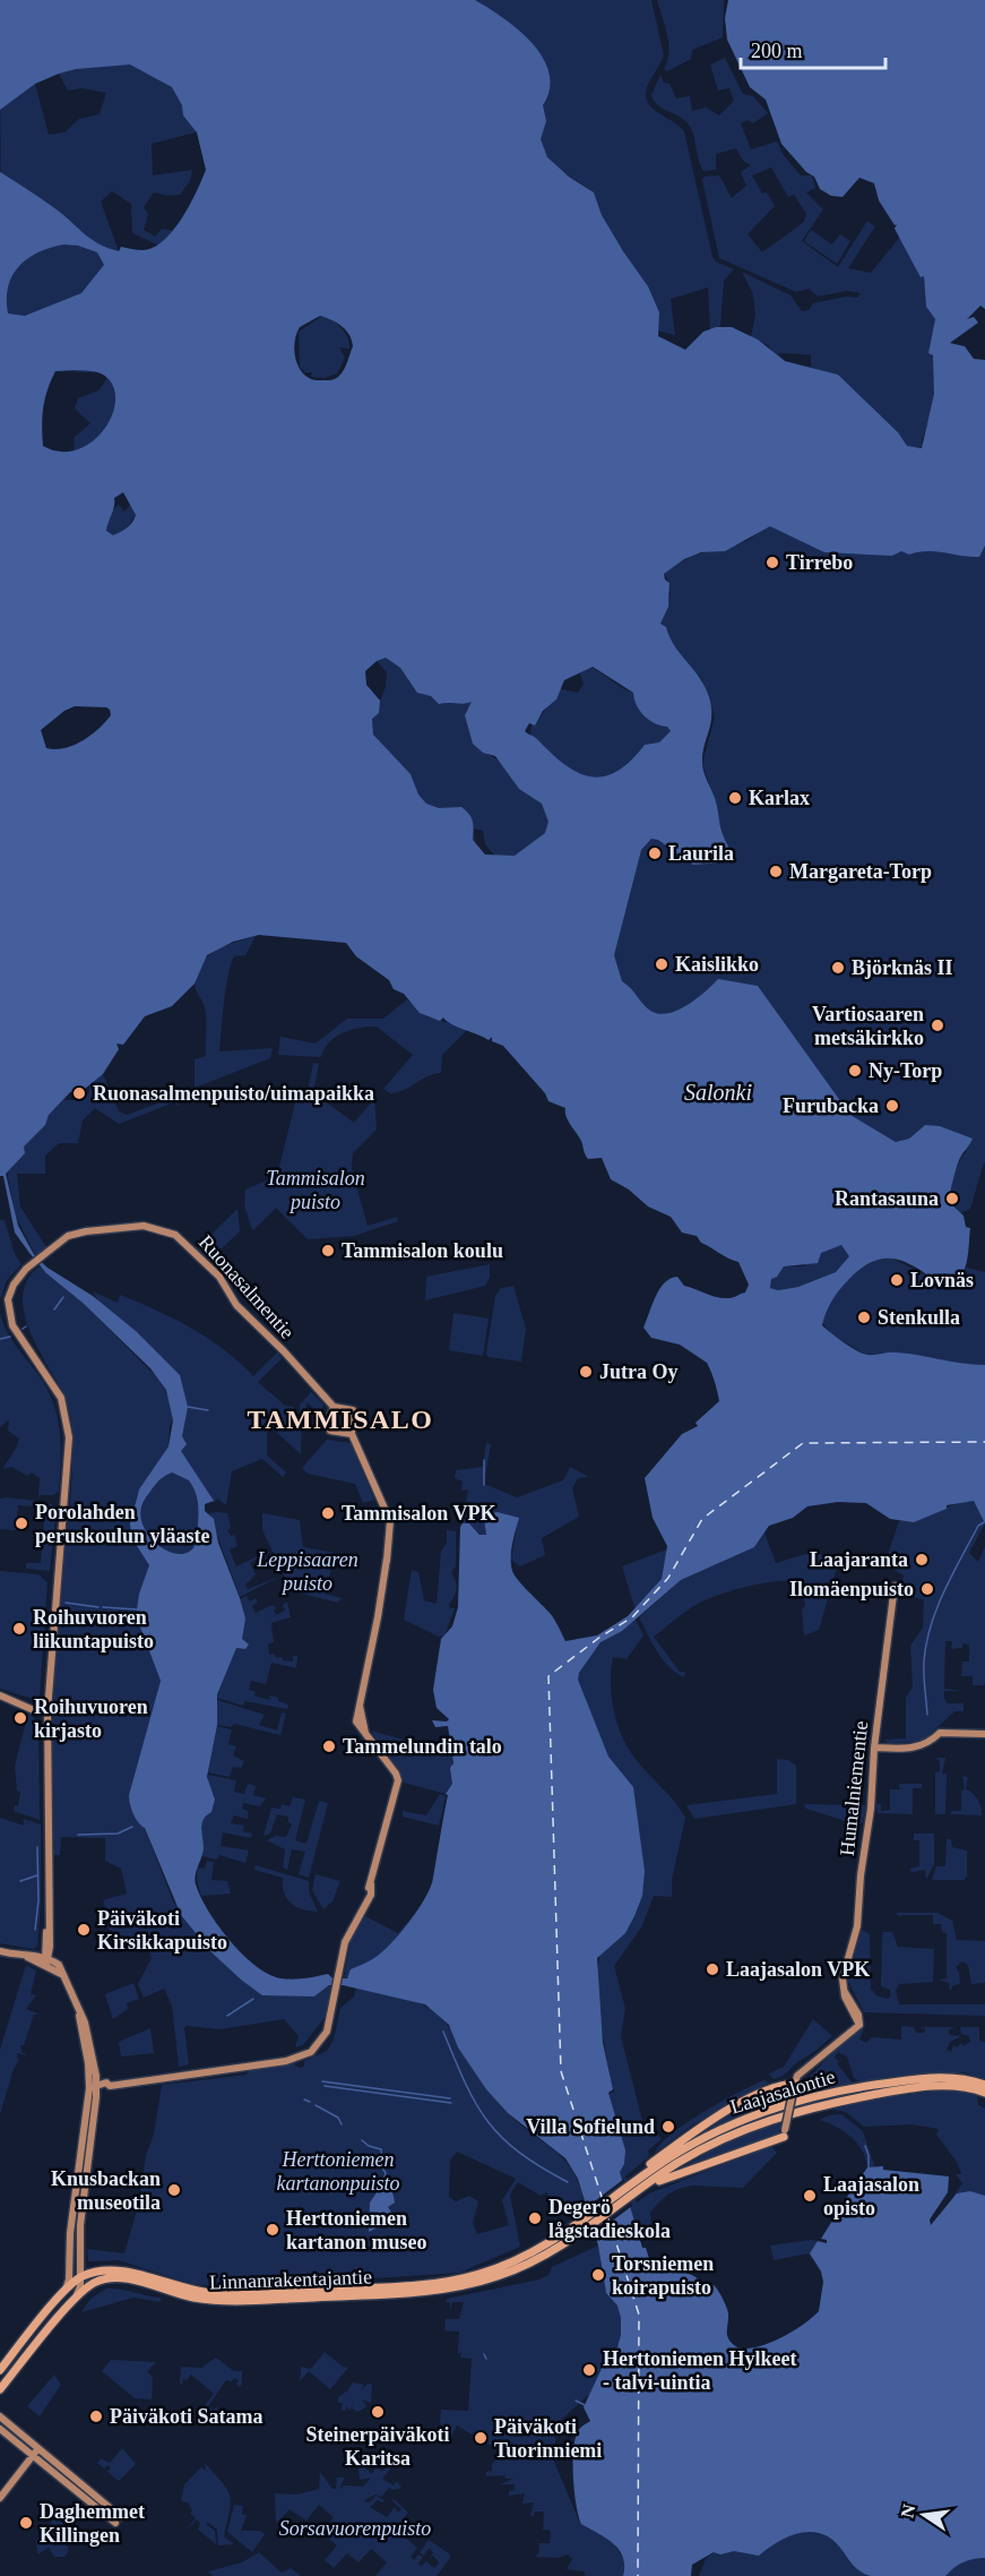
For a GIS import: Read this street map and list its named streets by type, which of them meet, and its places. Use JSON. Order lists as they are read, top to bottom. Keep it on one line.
{"streets":{"main road":["Laajasalontie","Linnanrakentajantie"],"street":["Ruonasalmentie","Humalniementie"]},"crossings":[["Laajasalontie","Linnanrakentajantie"]],"districts":["TAMMISALO"],"water":["Salonki"],"parks":["Tammisalon puisto","Leppisaaren puisto","Herttoniemen kartanonpuisto","Sorsavuorenpuisto"],"places":["Tirrebo","Karlax","Laurila","Margareta-Torp","Kaislikko","Björknäs II","Vartiosaaren metsäkirkko","Ny-Torp","Ruonasalmenpuisto/uimapaikka","Furubacka","Rantasauna","Tammisalon koulu","Lovnäs","Stenkulla","Jutra Oy","Tammisalon VPK","Porolahden peruskoulun yläaste","Laajaranta","Ilomäenpuisto","Roihuvuoren liikuntapuisto","Roihuvuoren kirjasto","Tammelundin talo","Päiväkoti Kirsikkapuisto","Laajasalon VPK","Villa Sofielund","Knusbackan museotila","Laajasalon opisto","Degerö lågstadieskola","Herttoniemen kartanon museo","Torsniemen koirapuisto","Herttoniemen Hylkeet - talvi-uintia","Steinerpäiväkoti Karitsa","Päiväkoti Satama","Päiväkoti Tuorinniemi","Daghemmet Killingen"],"scale_bar":"200 m","north":"left"}
